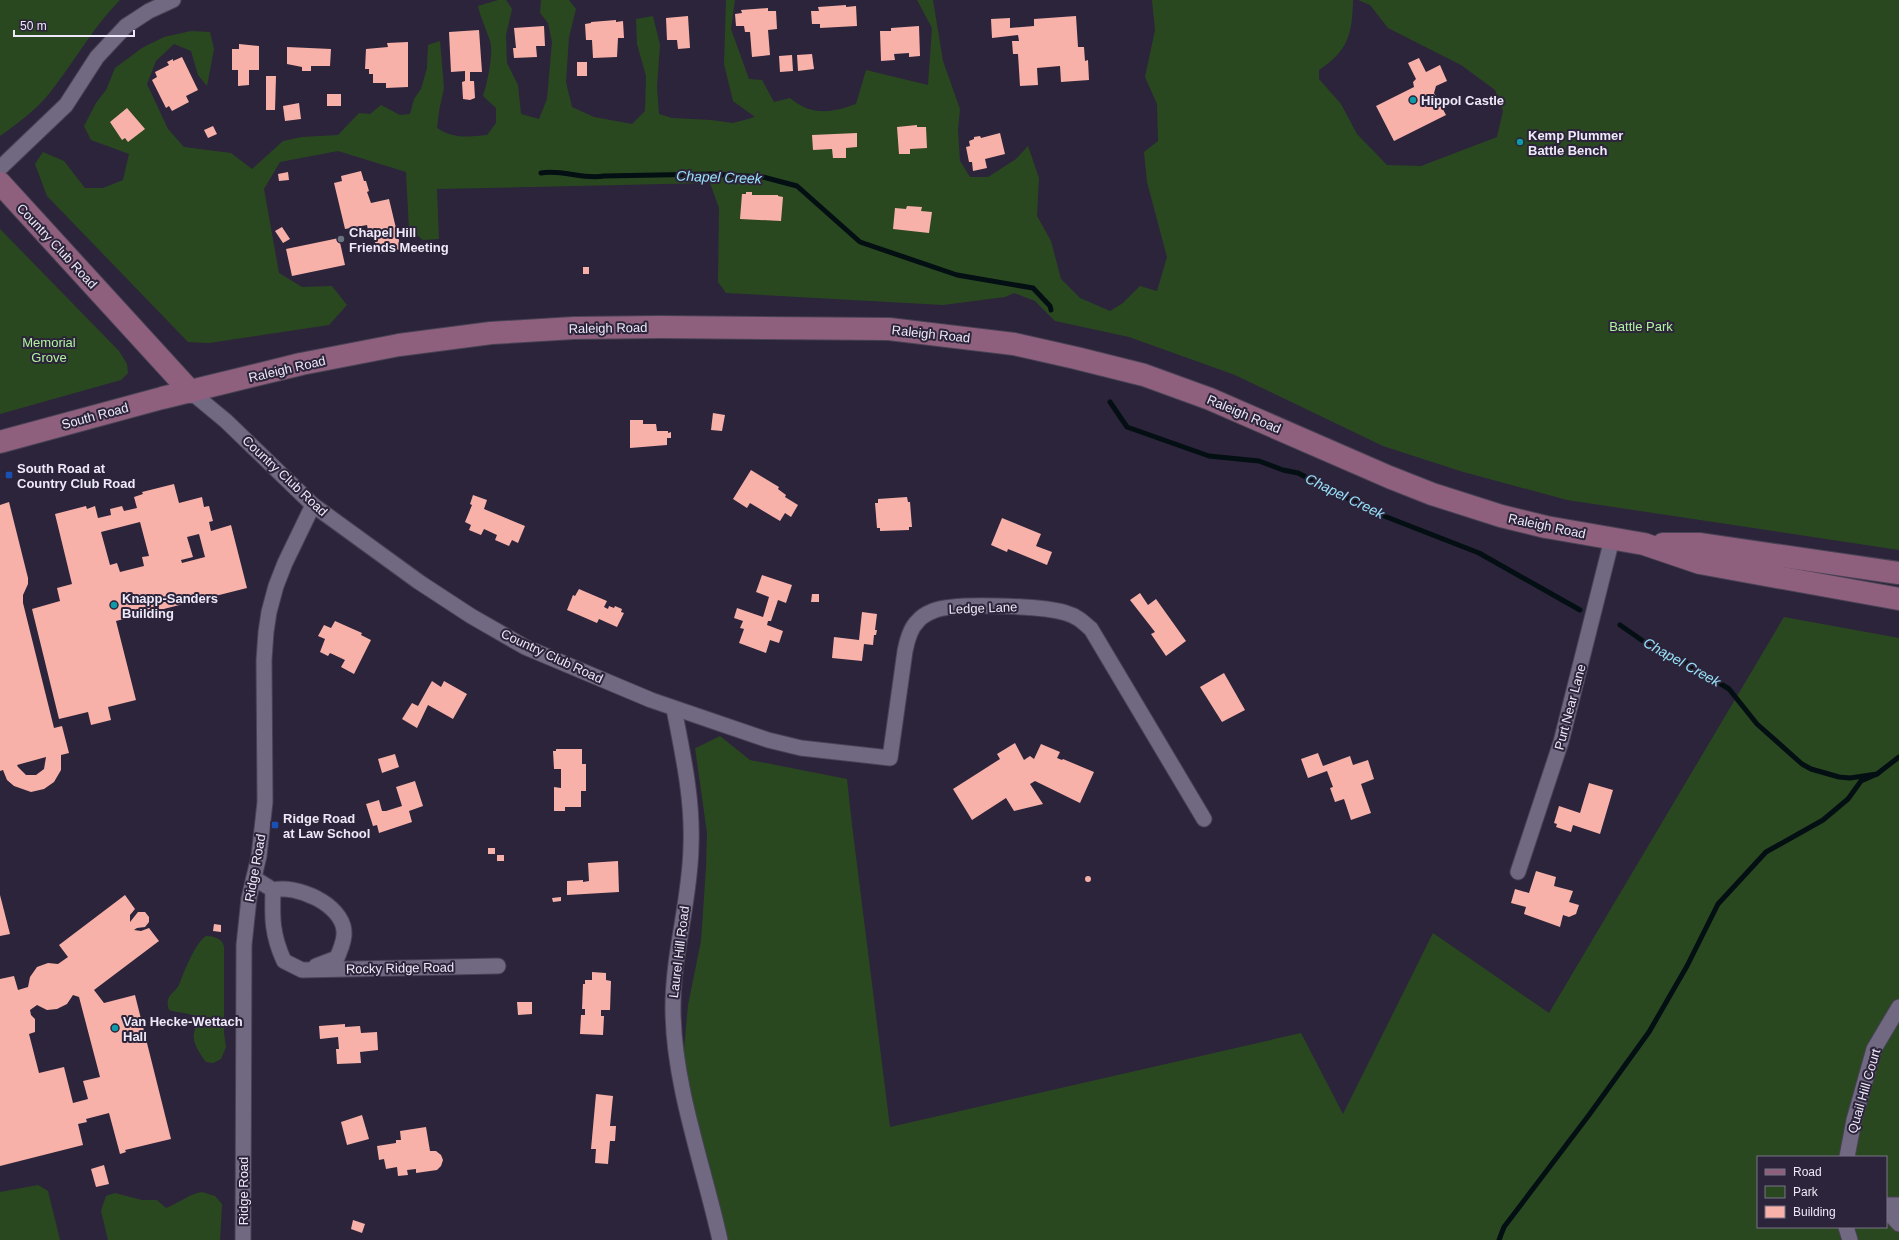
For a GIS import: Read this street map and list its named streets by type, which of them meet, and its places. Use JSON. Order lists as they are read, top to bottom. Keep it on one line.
{"streets":{"main road":["Country Club Road","Raleigh Road","South Road"],"street":["Ledge Lane","Purt Near Lane","Ridge Road","Laurel Hill Road","Rocky Ridge Road","Quail Hill Court"]},"crossings":[["Country Club Road","Raleigh Road"],["Country Club Road","South Road"],["Country Club Road","Ledge Lane"],["Country Club Road","Ridge Road"],["Country Club Road","Laurel Hill Road"],["Raleigh Road","South Road"],["Raleigh Road","Purt Near Lane"],["Ledge Lane","Laurel Hill Road"]],"water":["Chapel Creek"],"parks":["Battle Park","Memorial Grove"],"places":{"other":["Hippol Castle","Kemp Plummer Battle Bench","Chapel Hill Friends Meeting","Knapp-Sanders Building","Van Hecke-Wettach Hall"],"transit":["South Road at Country Club Road","Ridge Road at Law School"]},"legend":["Road","Park","Building"],"scale_bar":"50 m"}
